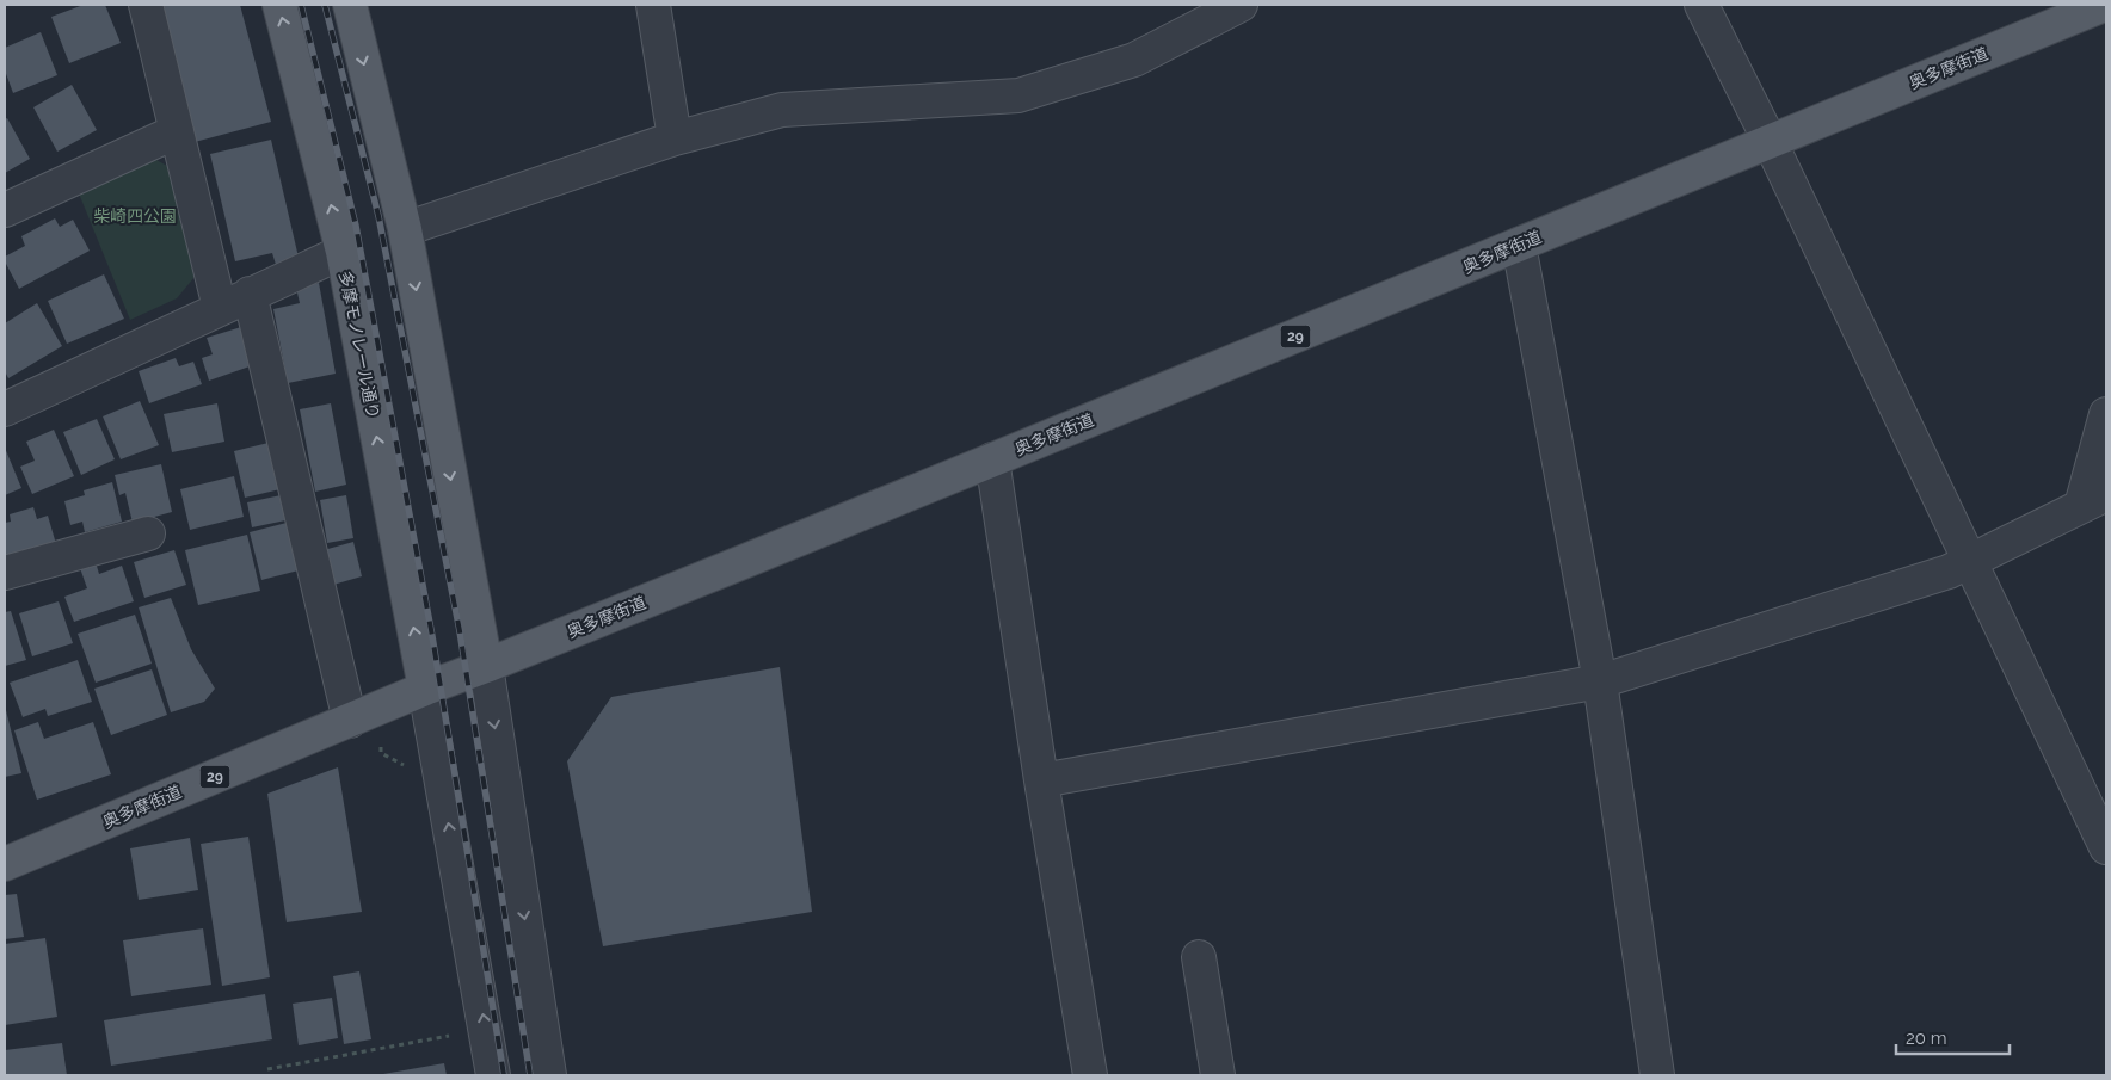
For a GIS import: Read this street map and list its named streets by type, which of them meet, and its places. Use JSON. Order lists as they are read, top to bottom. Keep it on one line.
{"streets":{"main road":["奥多摩街道","29","多摩モノレール通り"]},"crossings":[["奥多摩街道","多摩モノレール通り"]],"parks":["柴崎四公園"],"scale_bar":"20 m"}
